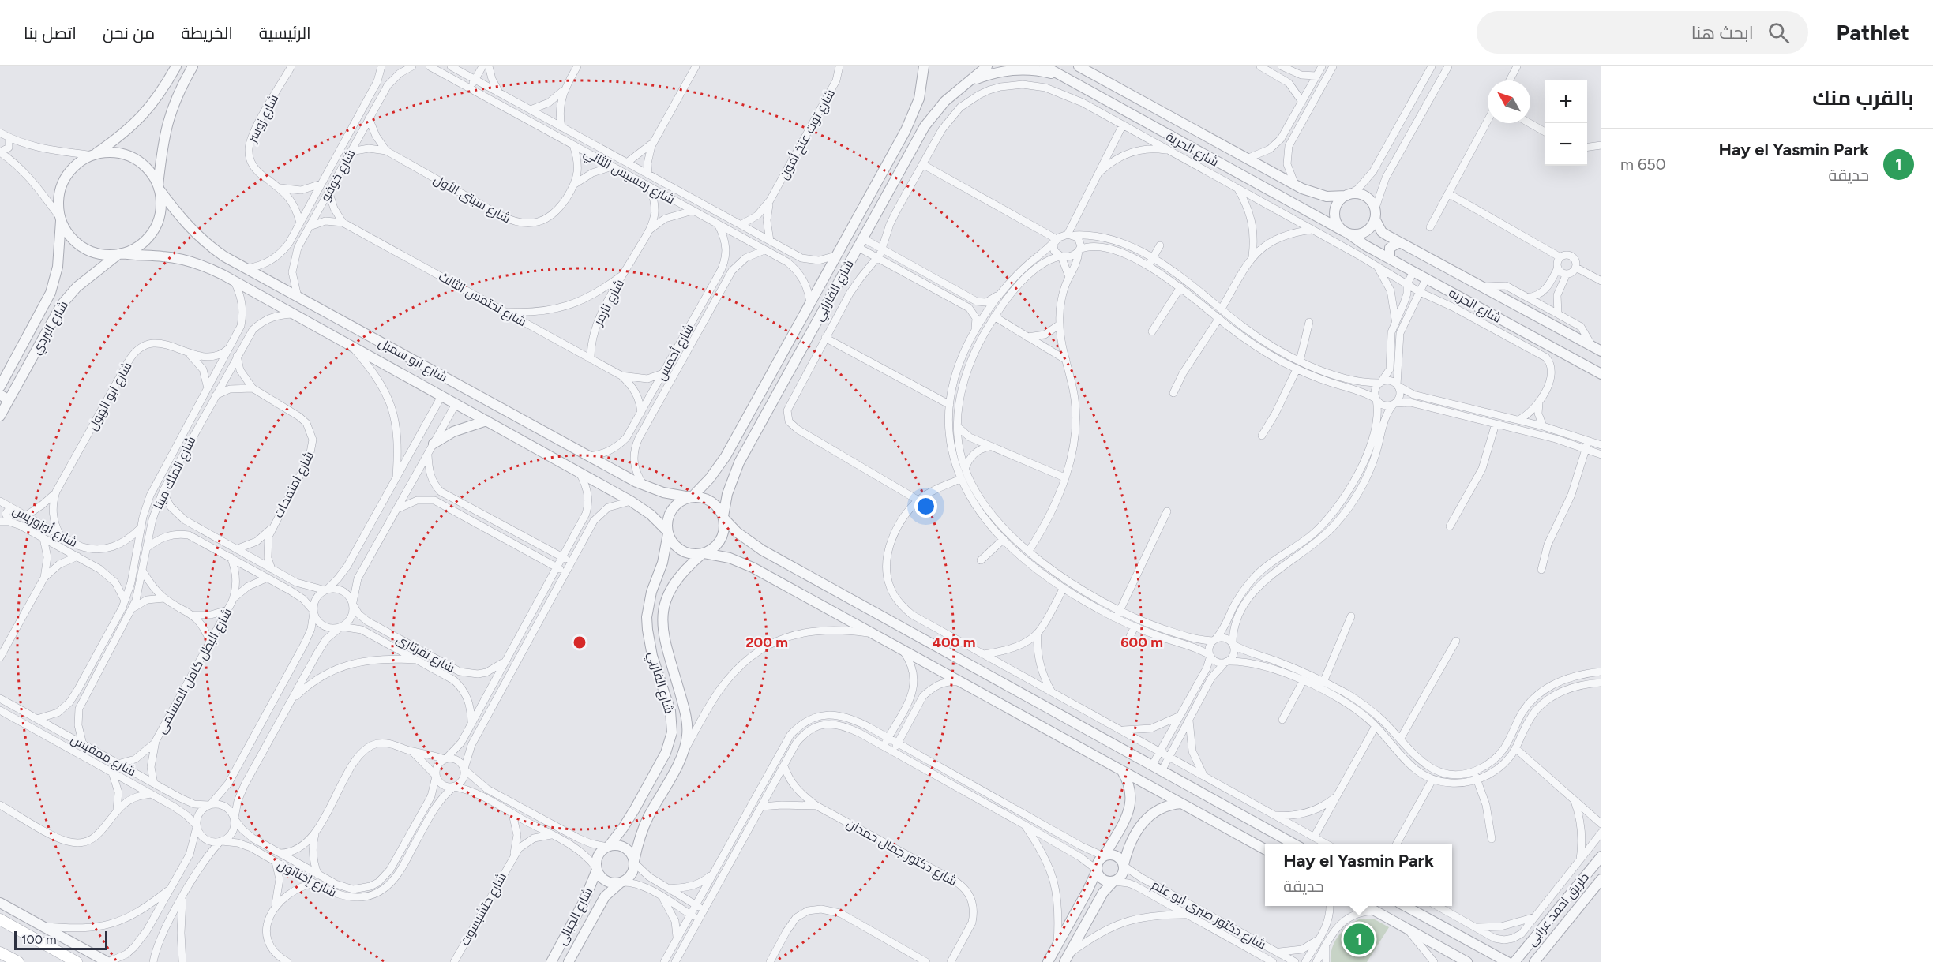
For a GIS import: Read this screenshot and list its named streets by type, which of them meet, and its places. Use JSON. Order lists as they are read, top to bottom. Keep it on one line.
{"streets":{"street":["شارع زوسر","شارع توت عنخ أمون","شارع الحرية","شارع خوفو","شارع رمسيس الثاني","شارع سيتى الأول","شارع الفارابي","شارع تحتمس الثالث","شارع نارمر","شارع الحريه","شارع البردي","شارع أحمس","شارع ابو سمبل","شارع ابو الهول","شارع الملك مينا","شارع امنمحات","شارع أوزوريس","شارع نفرتارى","شارع البطل كامل المسلمى","شارع الفاربي","شارع ممفيس","شارع دكتور جمال حمدان","شارع إخناتون","شارع حتشبسوت","طريق احمد عرابى","شارع دكتور صبرى ابو علم","شارع الجبالى"]},"crossings":[["شارع زوسر","شارع خوفو"],["شارع توت عنخ أمون","شارع رمسيس الثاني"],["شارع الحرية","شارع الفارابي"],["شارع الحرية","شارع الحريه"],["شارع خوفو","شارع سيتى الأول"],["شارع خوفو","شارع ابو سمبل"],["شارع رمسيس الثاني","شارع سيتى الأول"],["شارع رمسيس الثاني","شارع الفارابي"],["شارع رمسيس الثاني","شارع نارمر"],["شارع رمسيس الثاني","شارع أحمس"],["شارع الفارابي","شارع ابو سمبل"],["شارع الفارابي","شارع الفاربي"],["شارع تحتمس الثالث","شارع نارمر"],["شارع تحتمس الثالث","شارع أحمس"],["شارع البردي","شارع ابو سمبل"],["شارع أحمس","شارع ابو سمبل"],["شارع ابو سمبل","شارع الملك مينا"],["شارع ابو سمبل","شارع الفاربي"],["شارع ابو الهول","شارع الملك مينا"],["شارع ابو الهول","شارع أوزوريس"],["شارع الملك مينا","شارع امنمحات"],["شارع الملك مينا","شارع أوزوريس"],["شارع الملك مينا","شارع البطل كامل المسلمى"],["شارع الملك مينا","شارع ممفيس"],["شارع البطل كامل المسلمى","شارع ممفيس"],["شارع الفاربي","شارع الجبالى"],["شارع ممفيس","شارع إخناتون"]],"scale_bar":"100 m","north":"top left","page":{"header":"Pathlet","search":"ابحث هنا","nav":["الرئيسية","الخريطة","من نحن","اتصل بنا"],"heading":"بالقرب منك","map_buttons":["+","−"],"list":[{"mark":"1","name":"Hay el Yasmin Park","note":"حديقة","value":"650 m"}],"popup":["Hay el Yasmin Park","حديقة"],"pins":"1","scale":"100 m"},"rings":["200 m","400 m","600 m"]}
